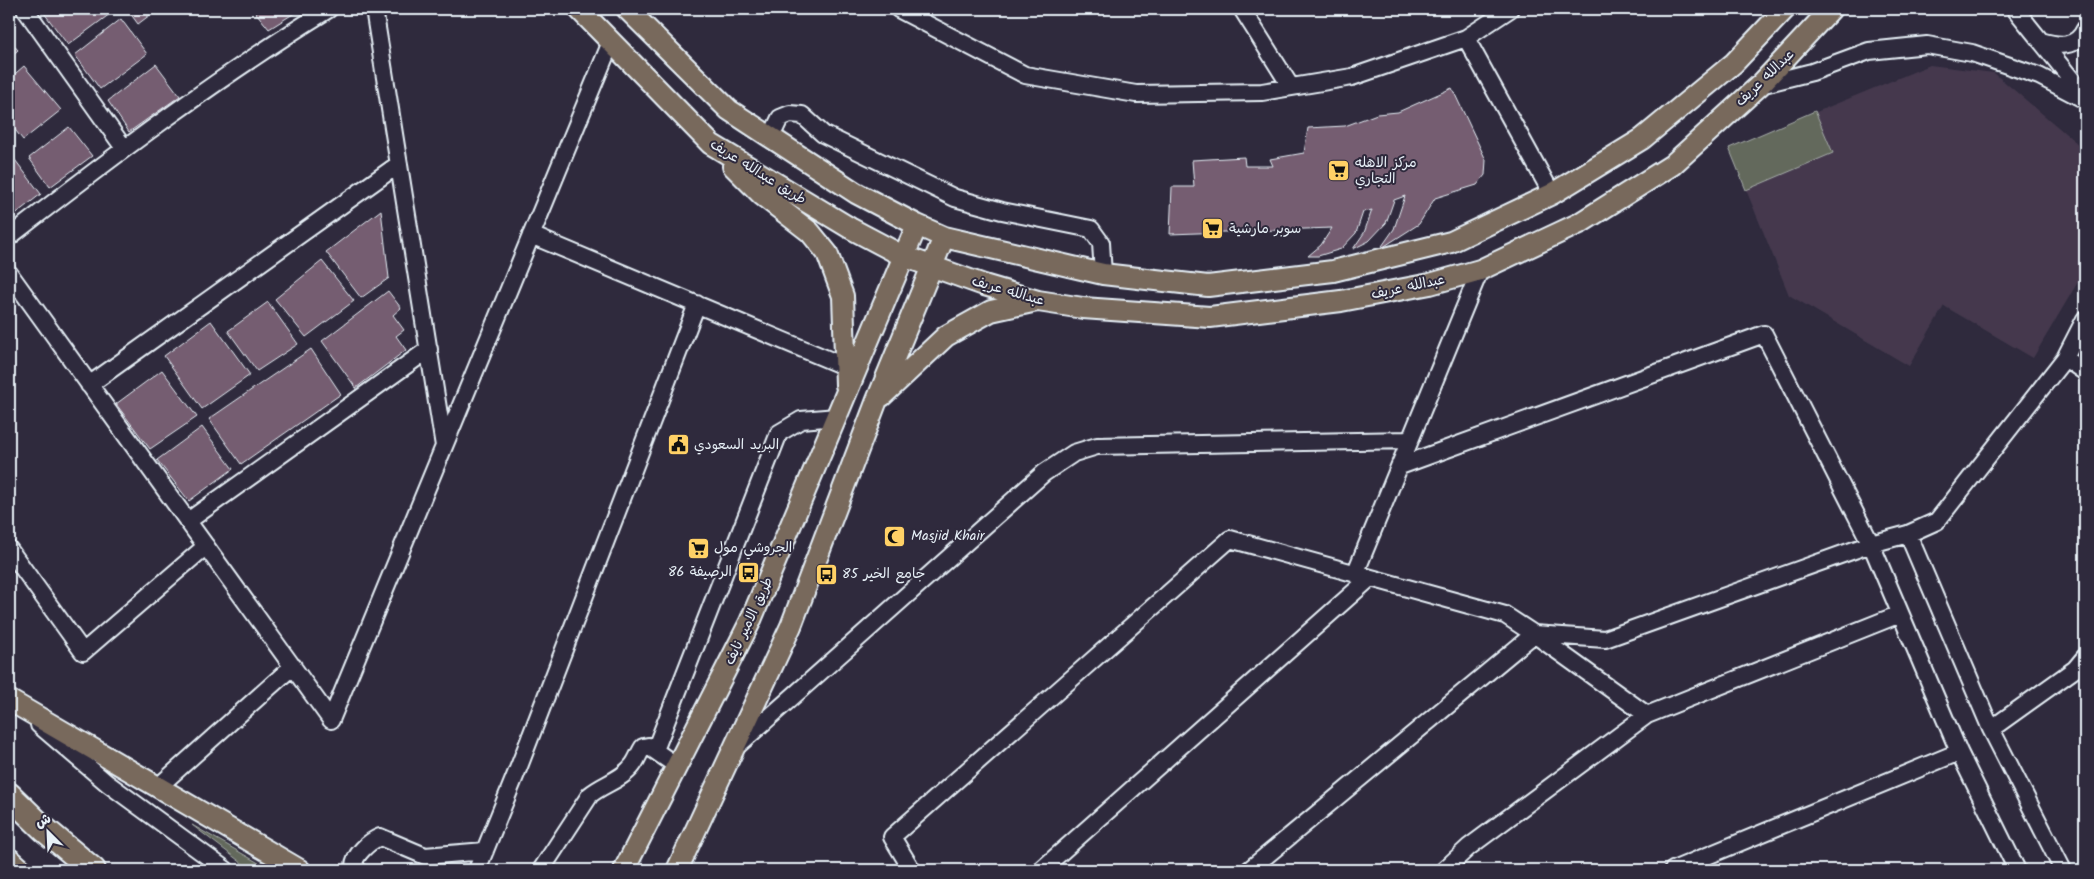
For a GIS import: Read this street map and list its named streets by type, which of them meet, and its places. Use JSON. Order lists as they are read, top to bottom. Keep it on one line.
{"streets":{"main road":["عبدالله عريف","طريق عبدالله عريف","طريق الامير نايف"]},"crossings":[["عبدالله عريف","طريق عبدالله عريف"],["عبدالله عريف","طريق الامير نايف"],["طريق عبدالله عريف","طريق الامير نايف"]],"places":{"supermarket":["مركز الاهله التجاري","سوبر مارشية","الجروشي مول"],"public building":["البريد السعودي"],"mosque":["Masjid Khair"],"bus stop":["الرصيفة 86","جامع الخير 85"]},"north":"top left"}
